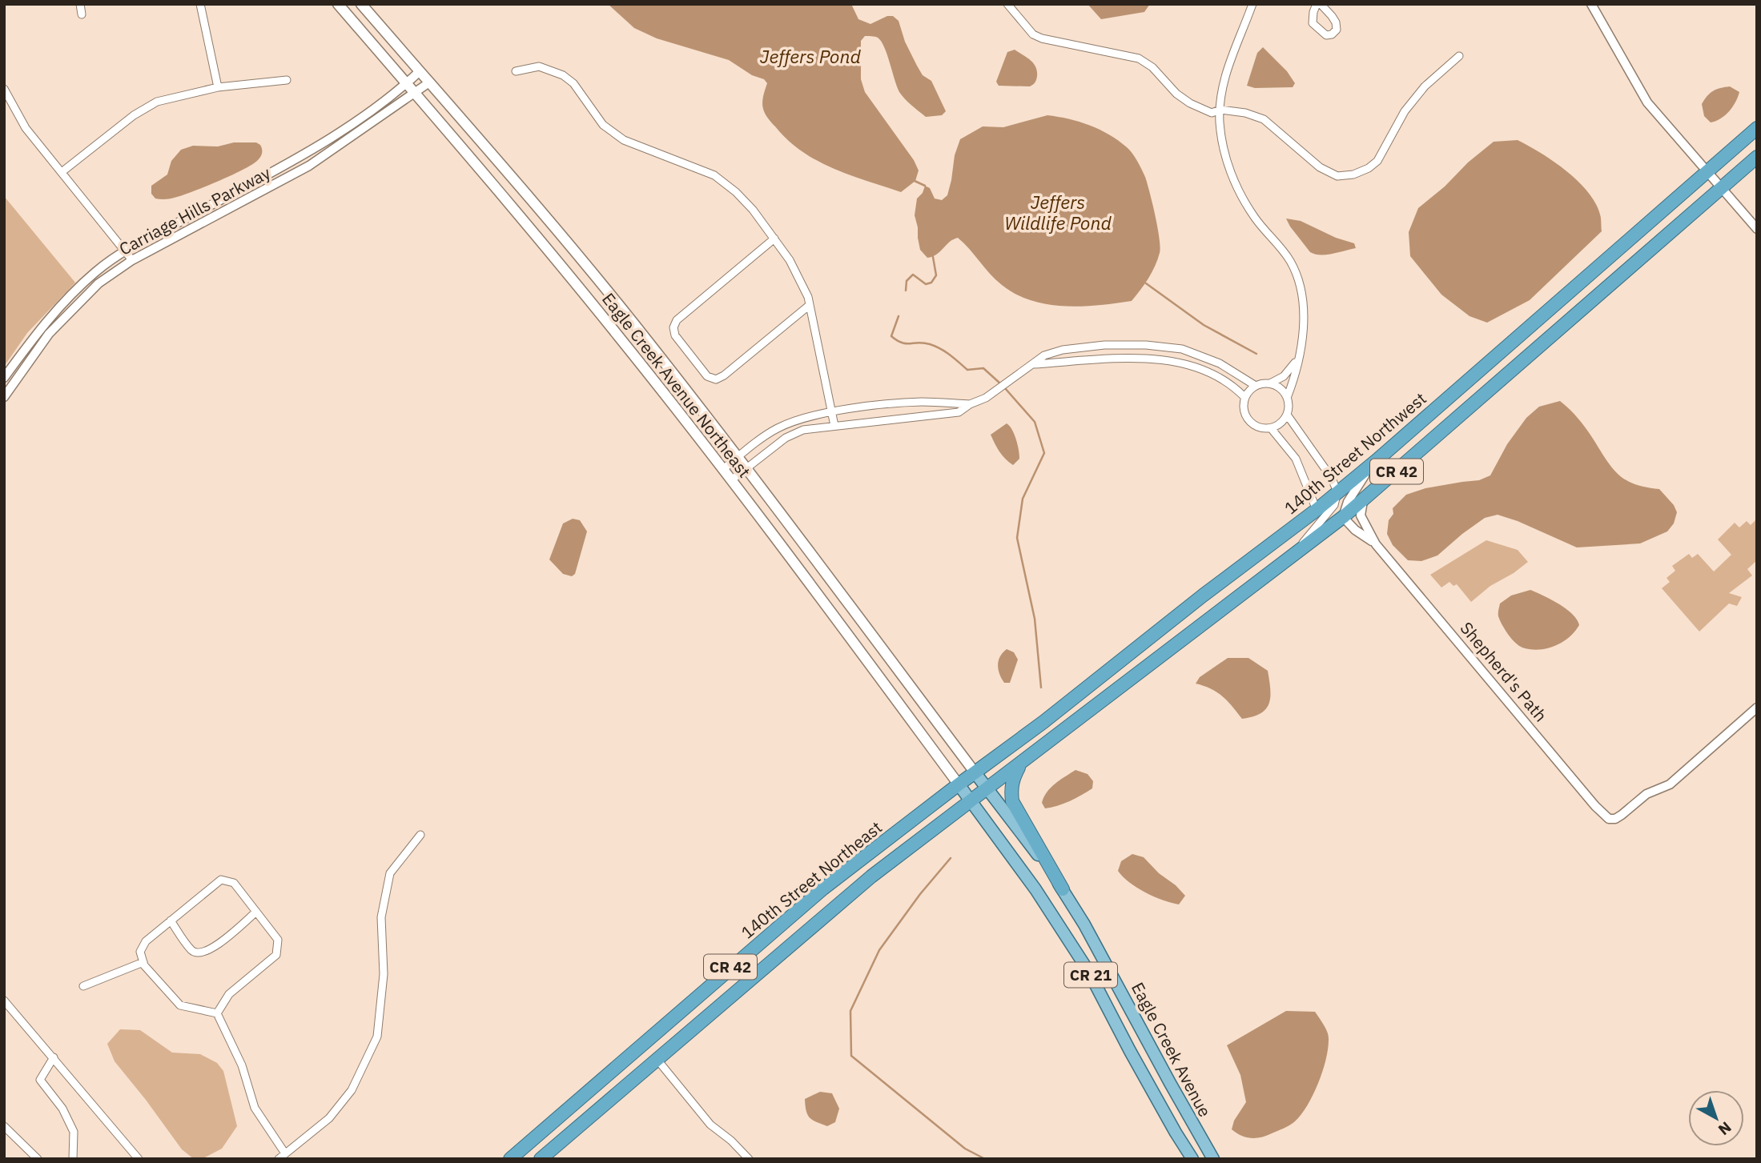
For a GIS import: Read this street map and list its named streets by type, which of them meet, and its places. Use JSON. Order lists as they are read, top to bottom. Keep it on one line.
{"streets":{"highway":["140th Street Northwest","CR 42","140th Street Northeast"],"main road":["Eagle Creek Avenue Northeast","CR 21","Eagle Creek Avenue"],"street":["Carriage Hills Parkway","Shepherd's Path"]},"crossings":[["Carriage Hills Parkway","Eagle Creek Avenue Northeast"],["Eagle Creek Avenue Northeast","140th Street Northwest"],["Eagle Creek Avenue Northeast","CR 42"],["Eagle Creek Avenue Northeast","140th Street Northeast"],["Eagle Creek Avenue Northeast","CR 21"],["Eagle Creek Avenue Northeast","Eagle Creek Avenue"],["140th Street Northwest","140th Street Northeast"],["CR 42","Shepherd's Path"],["CR 42","CR 21"],["CR 42","Eagle Creek Avenue"]],"water":["Jeffers Pond","Jeffers Wildlife Pond"],"north":"bottom right"}
